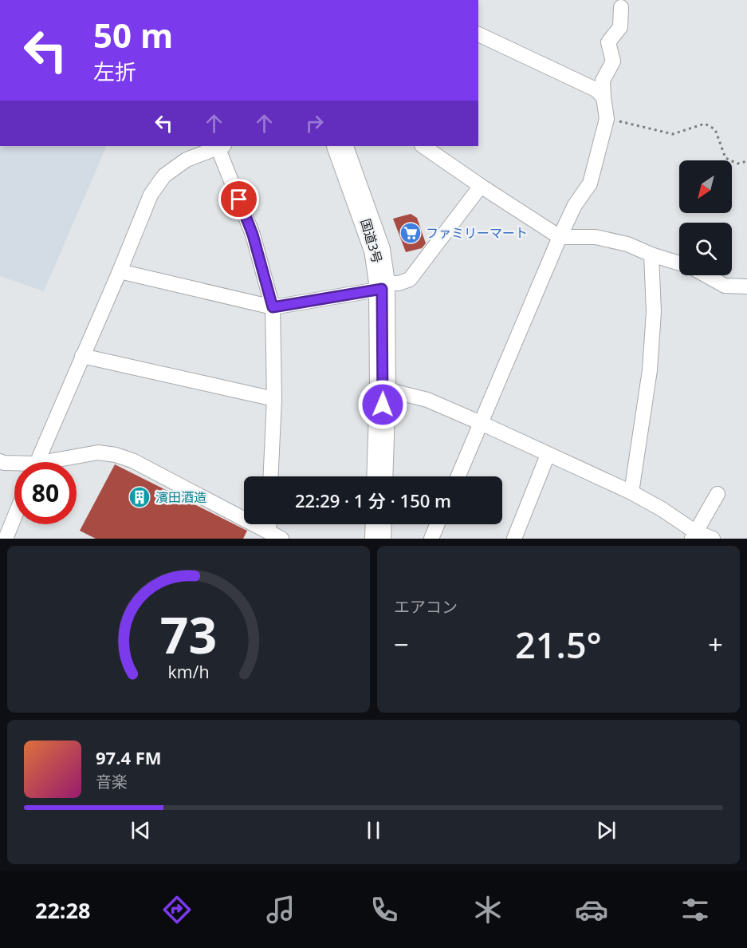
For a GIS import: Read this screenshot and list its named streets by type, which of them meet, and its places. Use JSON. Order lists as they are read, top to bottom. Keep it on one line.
{"streets":{"highway":["国道3号"]},"places":{"supermarket":["ファミリーマート"],"building":["濱田酒造"]},"north":"bottom left","page":{"turn":["50 m","左折"],"limit":"80","trip":"22:29 · 1 分 · 150 m","tile":"エアコン","heat":["−","21.5°","+"],"song":["97.4 FM","音楽"],"tabs":"22:28","gauge":["73","km/h"]}}
